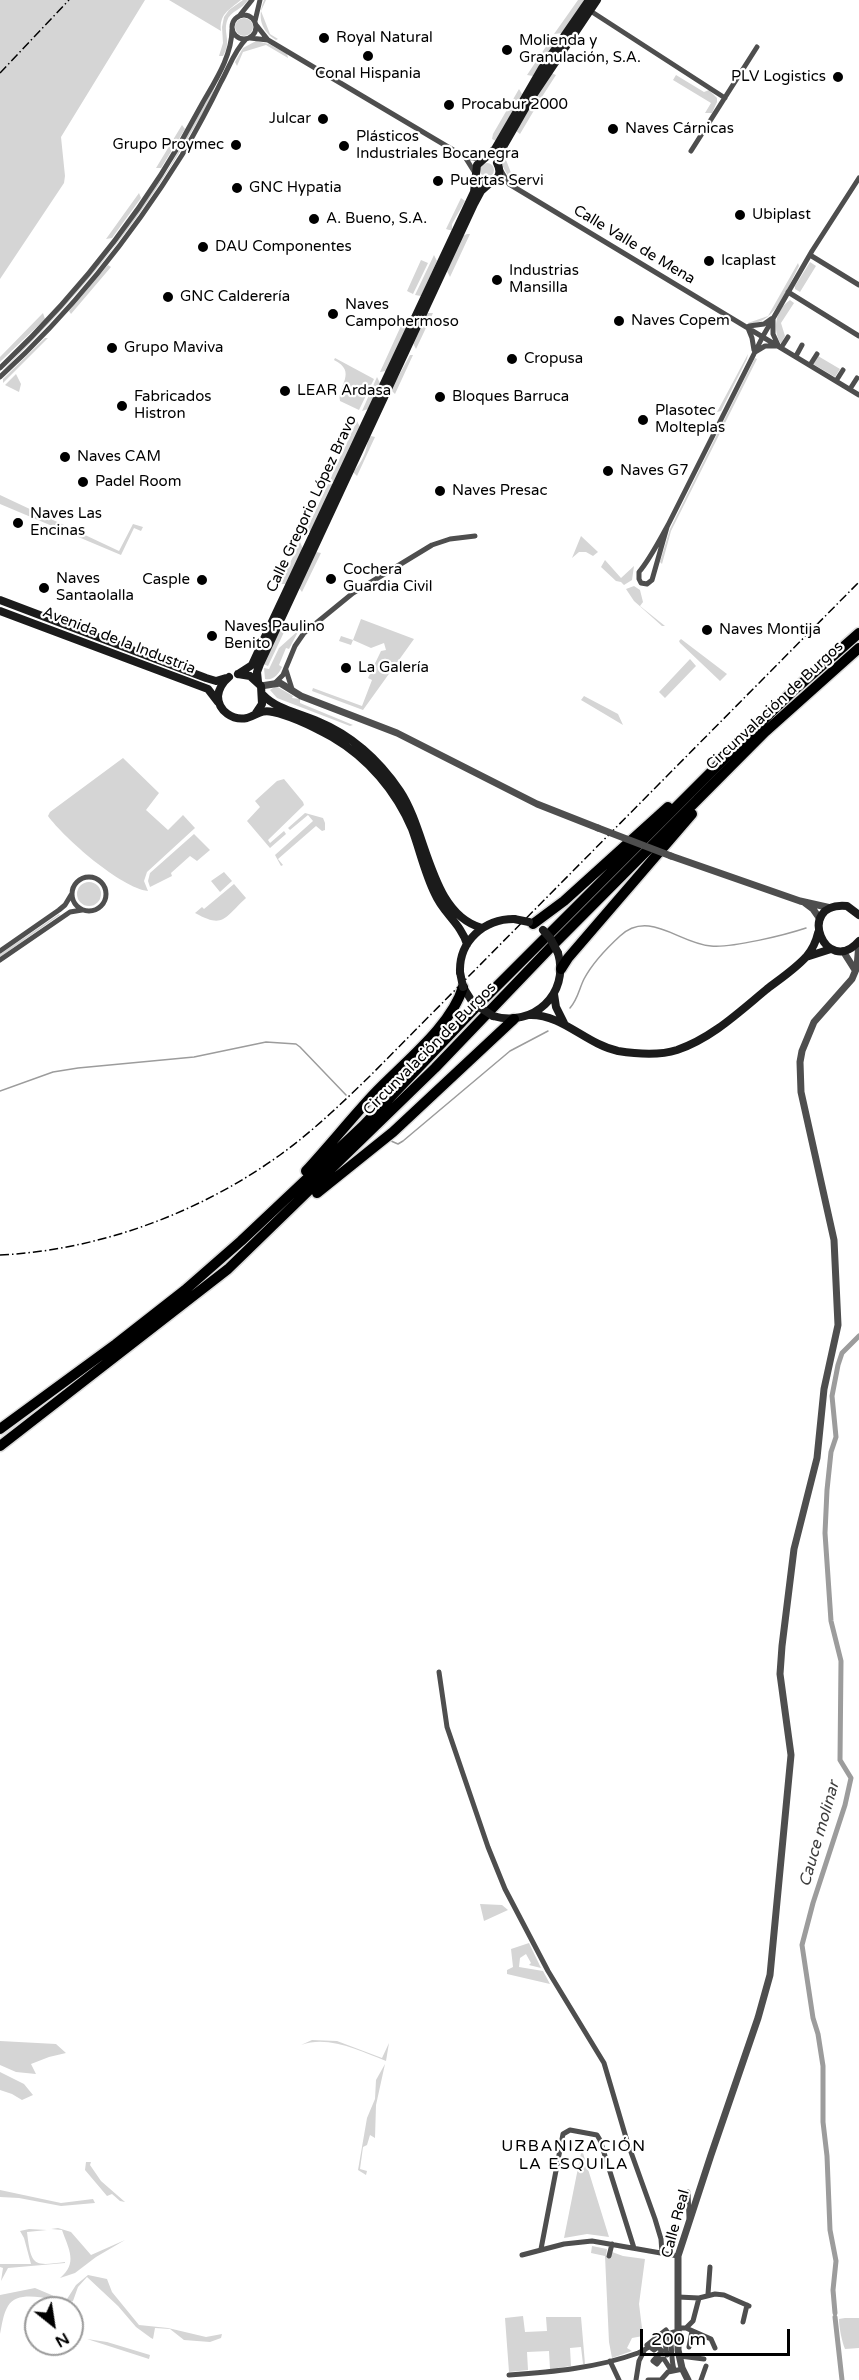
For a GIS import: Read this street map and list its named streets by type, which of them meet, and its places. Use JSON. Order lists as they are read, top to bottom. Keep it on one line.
{"streets":{"highway":["Circunvalación de Burgos"],"main road":["Calle Gregorio López Bravo","Avenida de la Industria"],"street":["Calle Valle de Mena","Calle Real"]},"crossings":[["Calle Valle de Mena","Calle Gregorio López Bravo"],["Calle Gregorio López Bravo","Avenida de la Industria"]],"districts":["URBANIZACIÓN LA ESQUILA"],"water":["Cauce molinar"],"places":["Royal Natural","Molienda y Granulación, S.A.","Conal Hispania","PLV Logistics","Procabur 2000","Julcar","Naves Cárnicas","Grupo Proymec","Plásticos Industriales Bocanegra","Puertas Servi","GNC Hypatia","Ubiplast","A. Bueno, S.A.","DAU Componentes","Icaplast","Industrias Mansilla","GNC Calderería","Naves Campohermoso","Naves Copem","Grupo Maviva","Cropusa","LEAR Ardasa","Bloques Barruca","Fabricados Histron","Plasotec Molteplas","Naves CAM","Naves G7","Padel Room","Naves Presac","Naves Las Encinas","Cochera Guardia Civil","Casple","Naves Santaolalla","Naves Montija","Naves Paulino Benito","La Galería"],"scale_bar":"200 m","north":"bottom right"}
